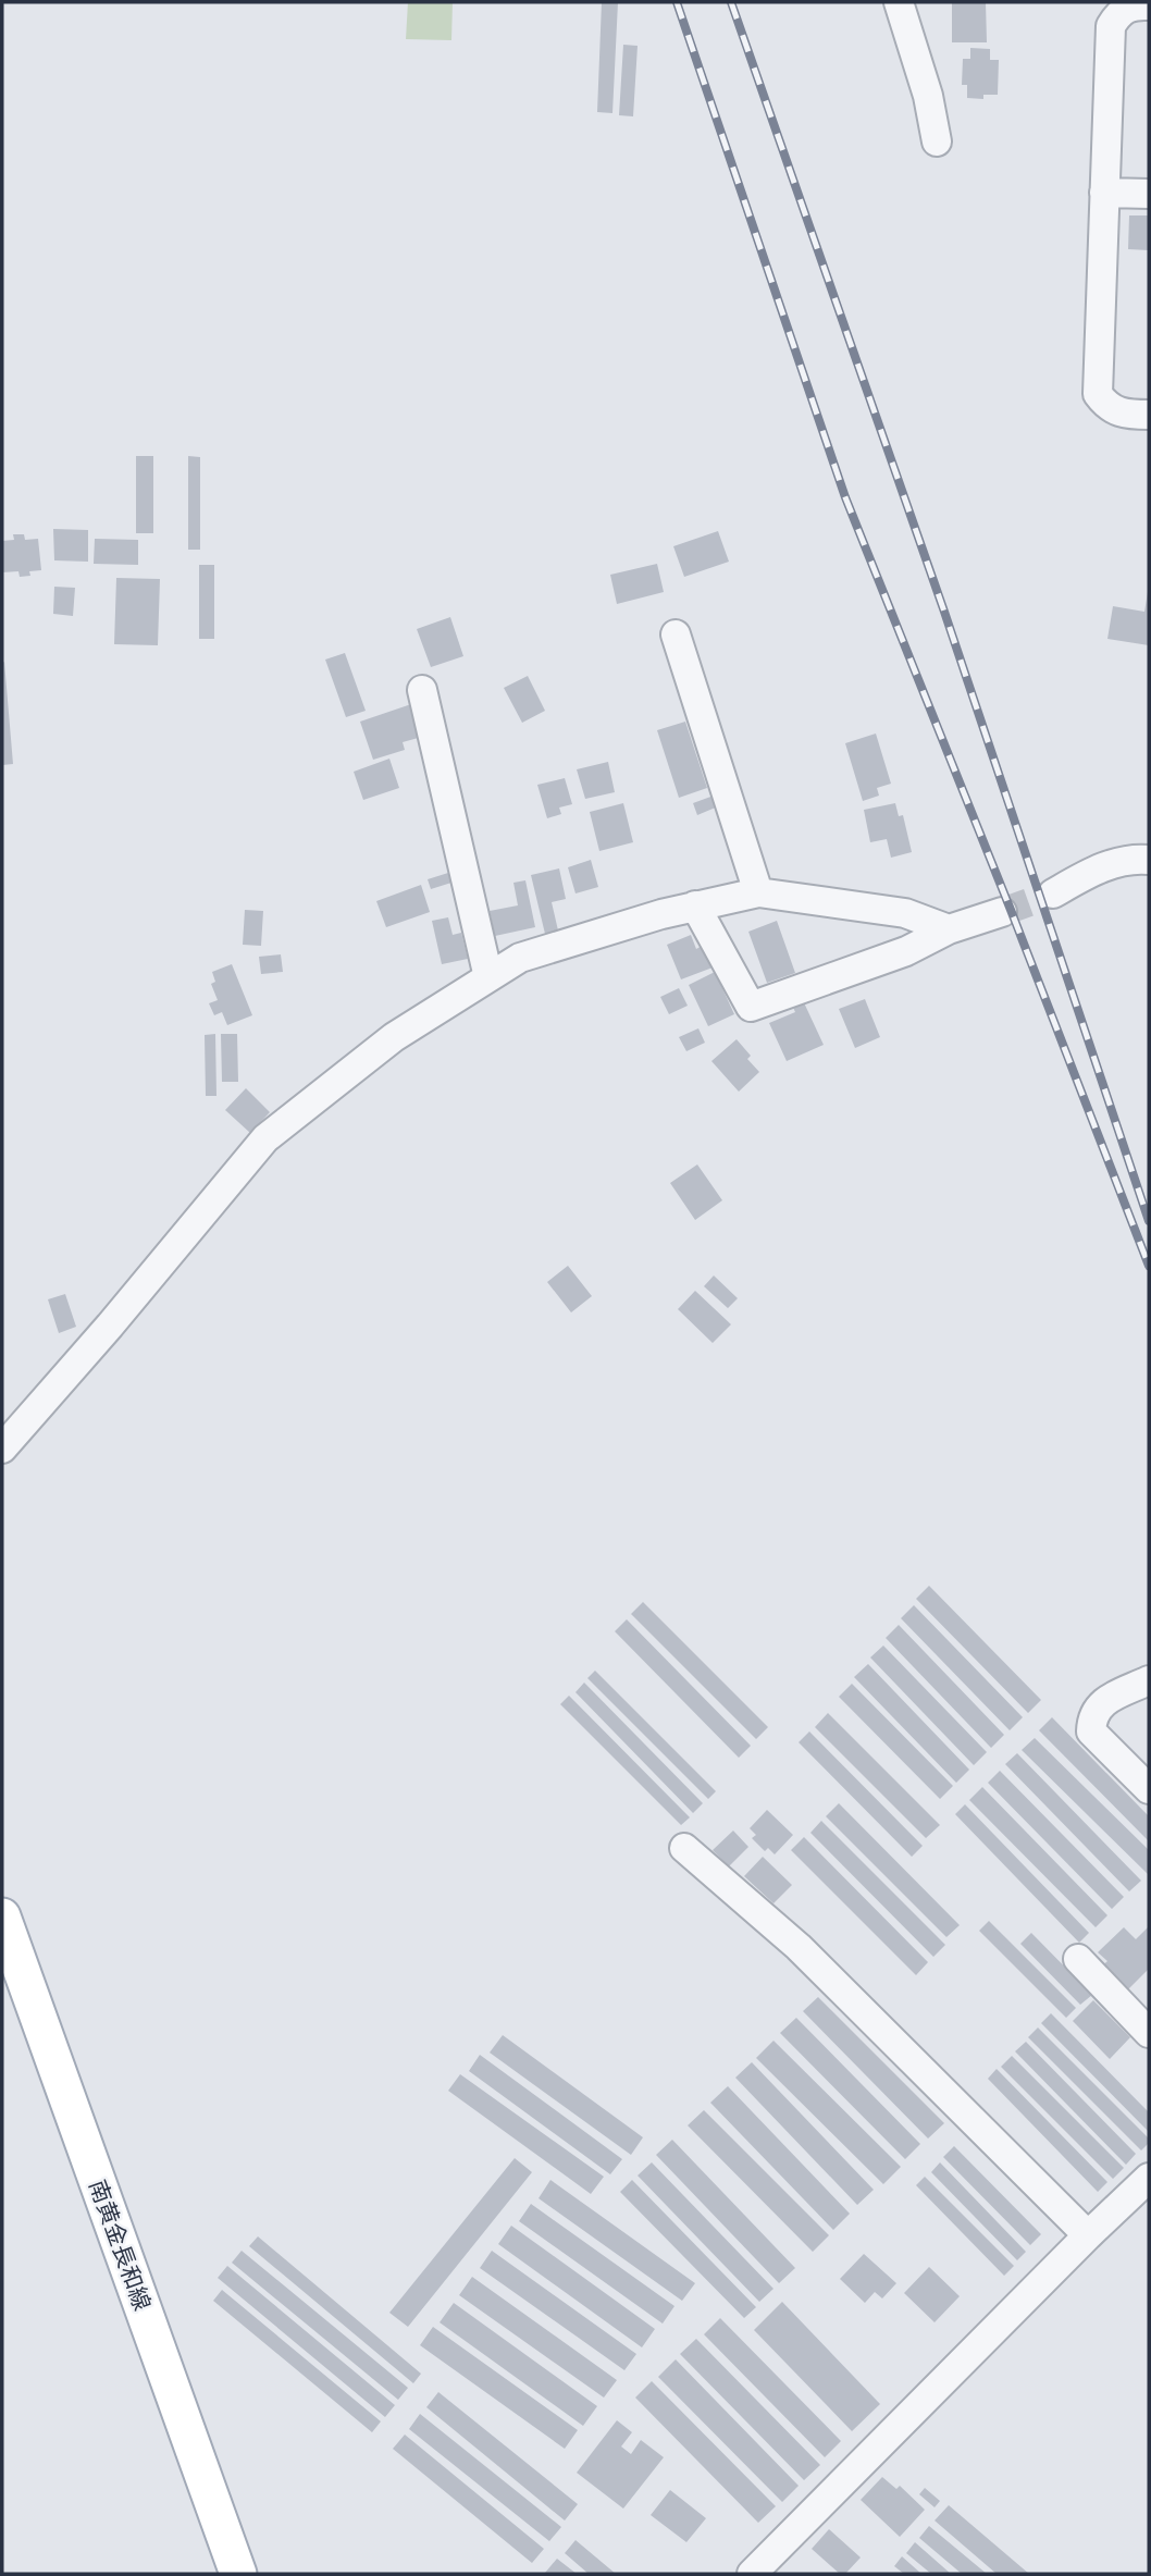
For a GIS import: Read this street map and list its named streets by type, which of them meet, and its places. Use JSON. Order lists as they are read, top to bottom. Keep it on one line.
{"streets":{"main road":["南黄金長和線"]}}
